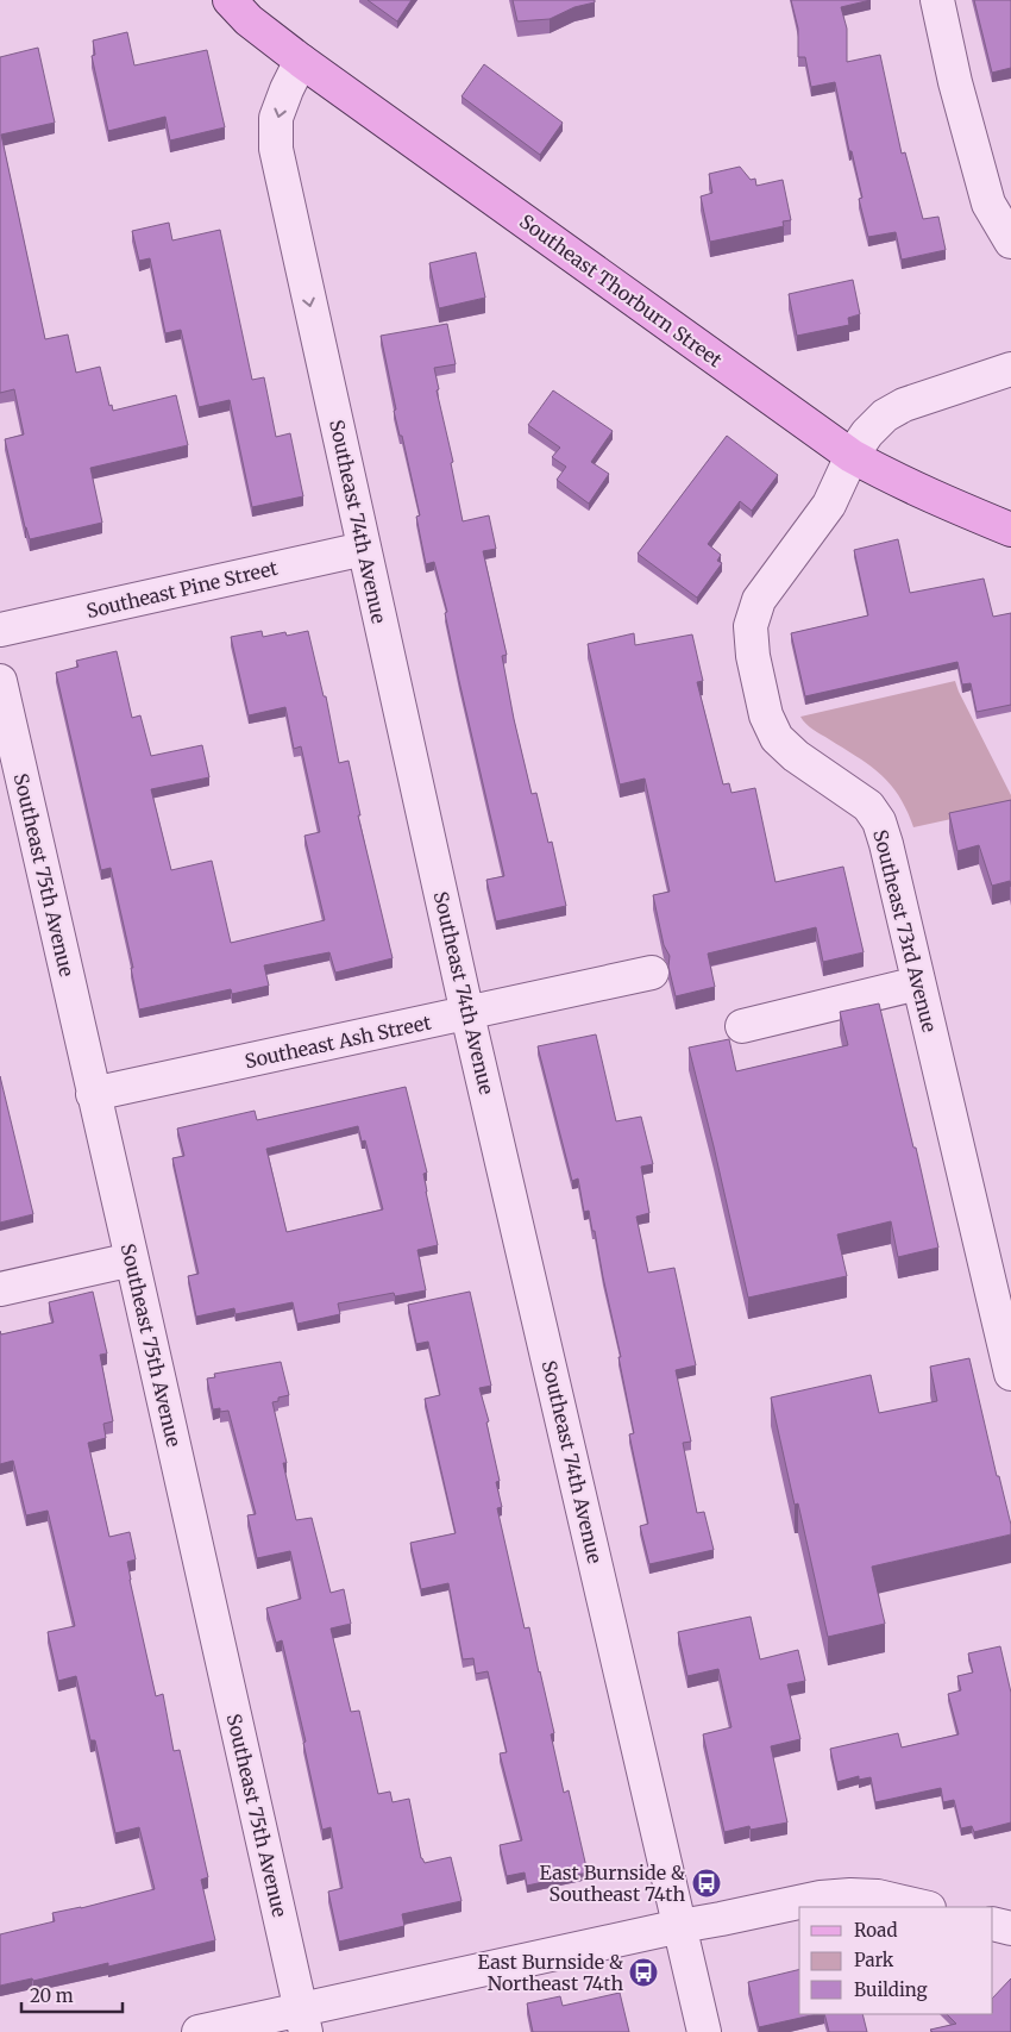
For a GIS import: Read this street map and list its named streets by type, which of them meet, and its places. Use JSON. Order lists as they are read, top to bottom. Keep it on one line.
{"streets":{"main road":["Southeast Thorburn Street"],"street":["Southeast 74th Avenue","Southeast Pine Street","Southeast 75th Avenue","Southeast 73rd Avenue","Southeast Ash Street"]},"crossings":[["Southeast Thorburn Street","Southeast 74th Avenue"],["Southeast Thorburn Street","Southeast 73rd Avenue"],["Southeast 74th Avenue","Southeast Pine Street"],["Southeast 74th Avenue","Southeast Ash Street"],["Southeast 75th Avenue","Southeast Ash Street"]],"places":{"bus stop":["East Burnside & Southeast 74th","East Burnside & Northeast 74th"]},"legend":["Road","Park","Building"],"scale_bar":"20 m"}
